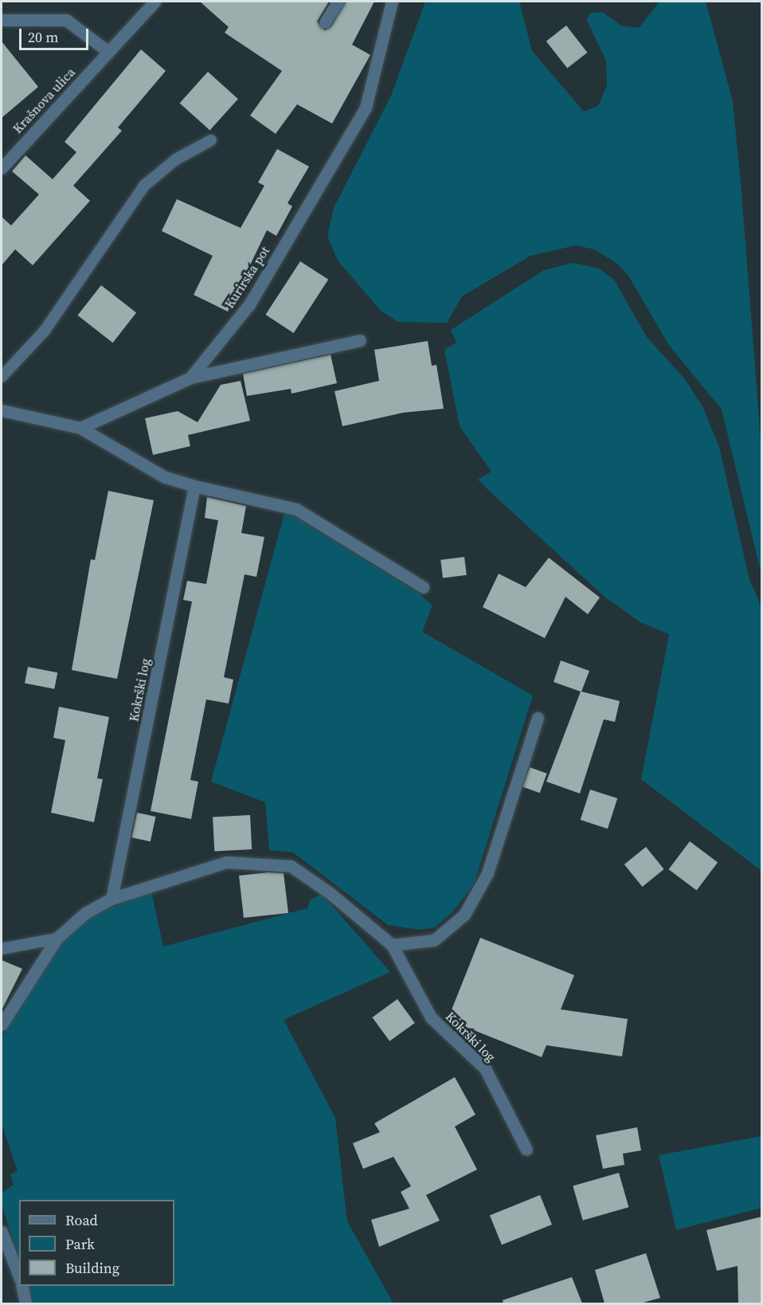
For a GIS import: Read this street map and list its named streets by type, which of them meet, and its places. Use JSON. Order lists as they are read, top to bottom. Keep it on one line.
{"streets":{"street":["Krašnova ulica","Kurirska pot","Kokrški log"]},"legend":["Road","Park","Building"],"scale_bar":"20 m"}
